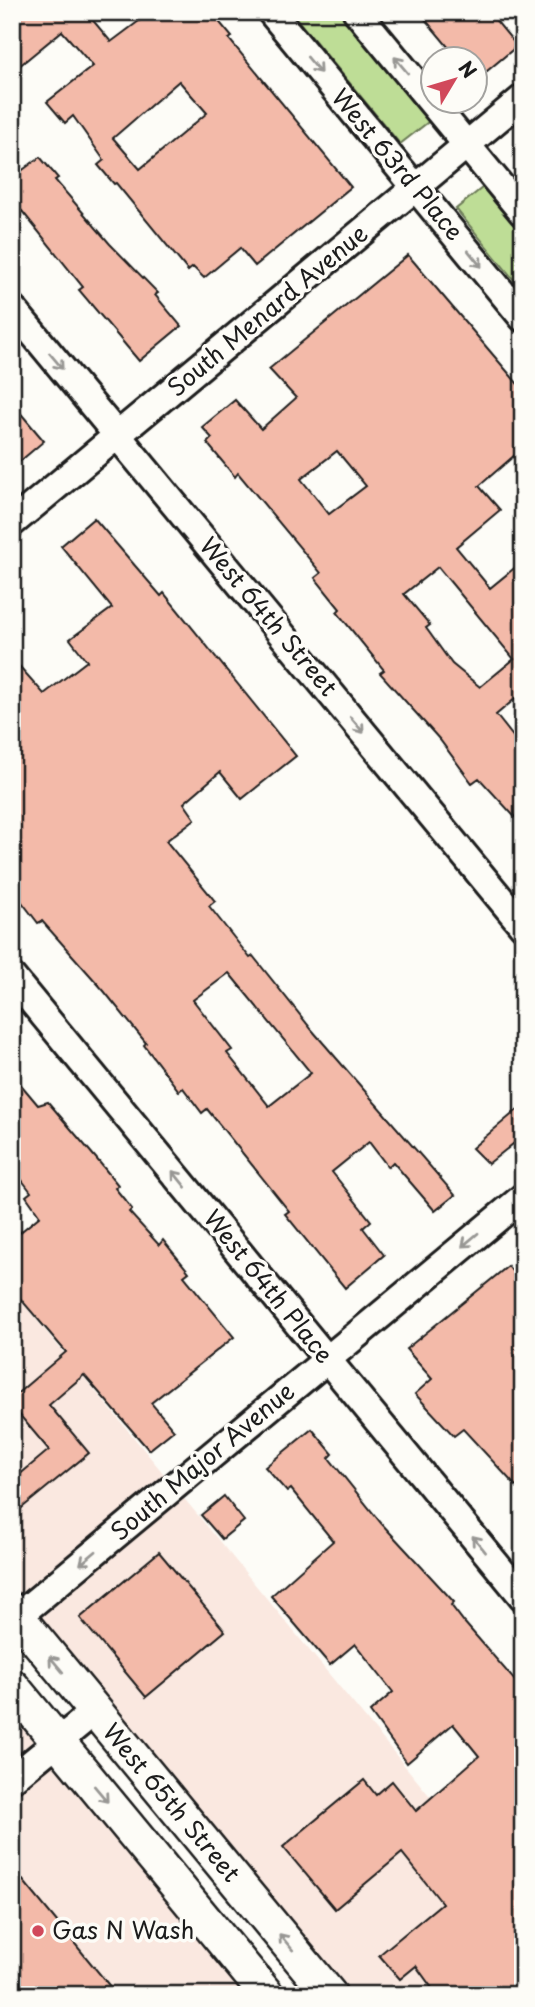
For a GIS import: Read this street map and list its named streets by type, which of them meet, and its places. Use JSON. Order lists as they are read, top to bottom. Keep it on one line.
{"streets":{"street":["West 63rd Place","South Menard Avenue","West 64th Street","West 64th Place","South Major Avenue","West 65th Street"]},"crossings":[["West 63rd Place","South Menard Avenue"],["South Menard Avenue","West 64th Street"],["West 64th Place","South Major Avenue"],["South Major Avenue","West 65th Street"]],"one_way":["West 64th Street","West 64th Place","South Major Avenue"],"places":["Gas N Wash"],"north":"top right"}
